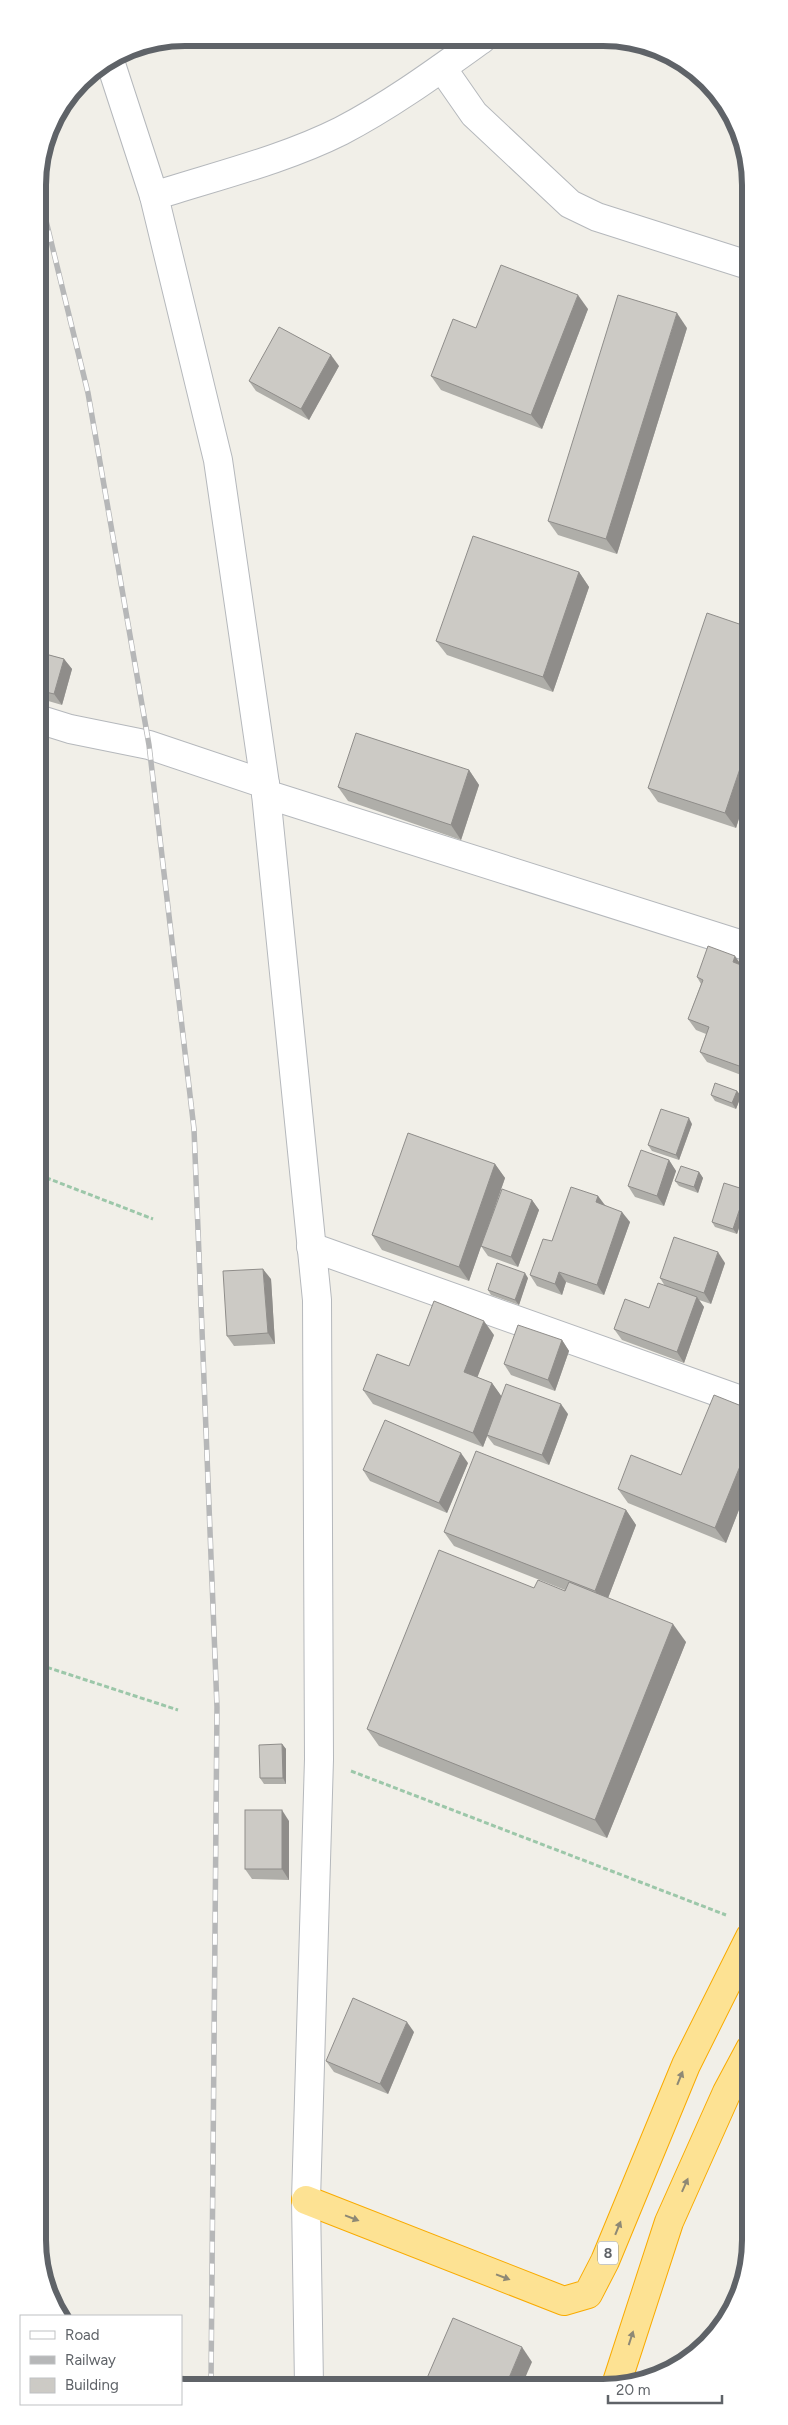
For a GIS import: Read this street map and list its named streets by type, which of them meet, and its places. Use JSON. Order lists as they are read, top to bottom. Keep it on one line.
{"streets":{"highway":["8"]},"legend":["Road","Railway","Building"],"scale_bar":"20 m"}
